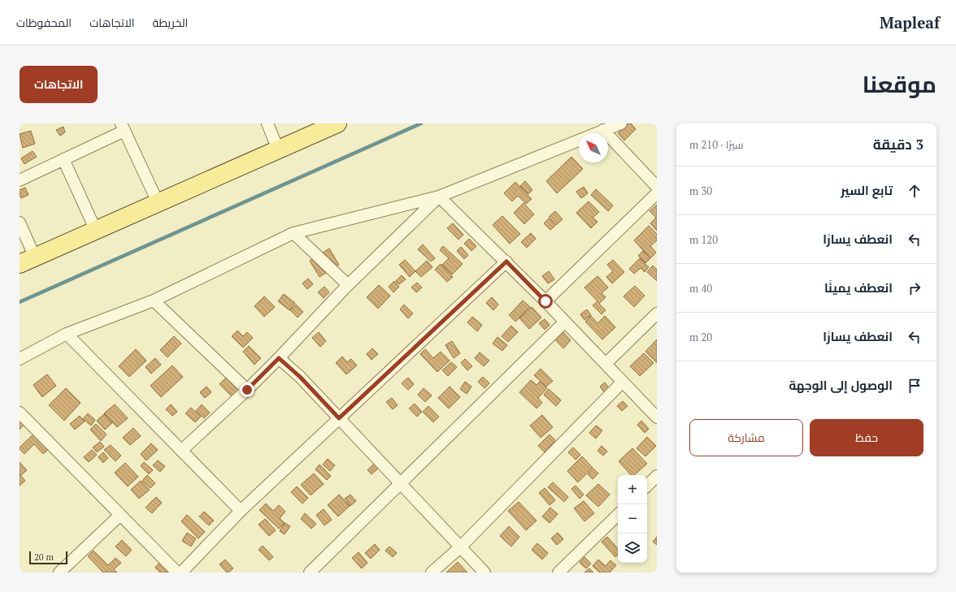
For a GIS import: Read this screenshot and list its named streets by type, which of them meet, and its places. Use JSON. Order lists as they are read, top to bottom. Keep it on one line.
{"scale_bar":"20 m","north":"top left","page":{"header":"Mapleaf","nav":["الخريطة","الاتجاهات","المحفوظات"],"title":"موقعنا","buttons":["الاتجاهات",["حفظ","مشاركة"]],"heading":["3 دقيقة","سيرًا · 210 m"],"list":[["تابع السير","30 m"],["انعطف يسارًا","120 m"],["انعطف يمينًا","40 m"],["انعطف يسارًا","20 m"],"الوصول إلى الوجهة"],"map_buttons":["+","−"],"scale":"20 m"}}
